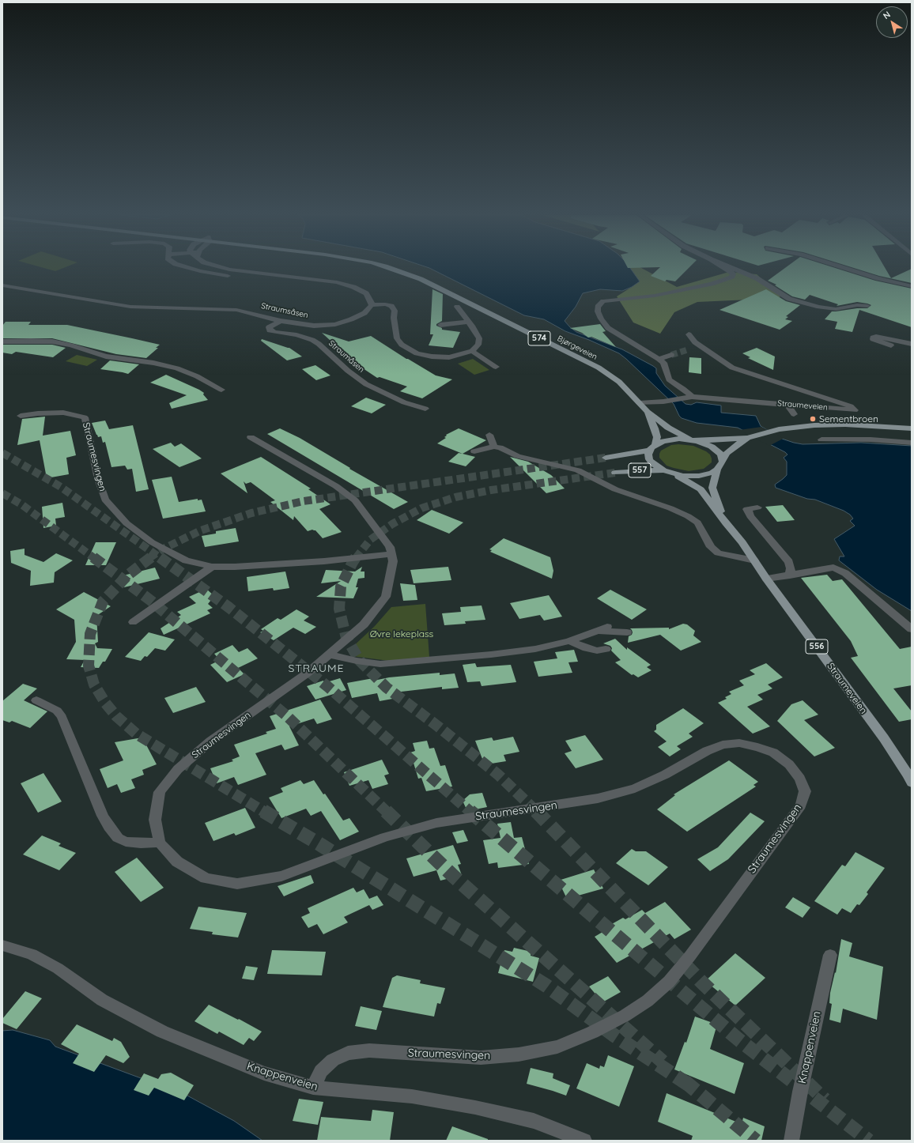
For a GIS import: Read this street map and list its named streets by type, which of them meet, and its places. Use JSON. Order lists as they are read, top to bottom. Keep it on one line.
{"streets":{"main road":["574","Bjørgeveien","Straumeveien","557","556"],"street":["Straumsåsen","Straumåsen","Straumesvingen","Knappenveien"]},"crossings":[["Straumsåsen","Straumåsen"],["574","Bjørgeveien"],["574","557"],["574","556"],["Bjørgeveien","Straumeveien"],["Straumeveien","556"],["Straumesvingen","Knappenveien"],["557","556"]],"districts":["STRAUME"],"parks":["Øvre lekeplass"],"places":["Sementbroen"],"north":"top left"}
